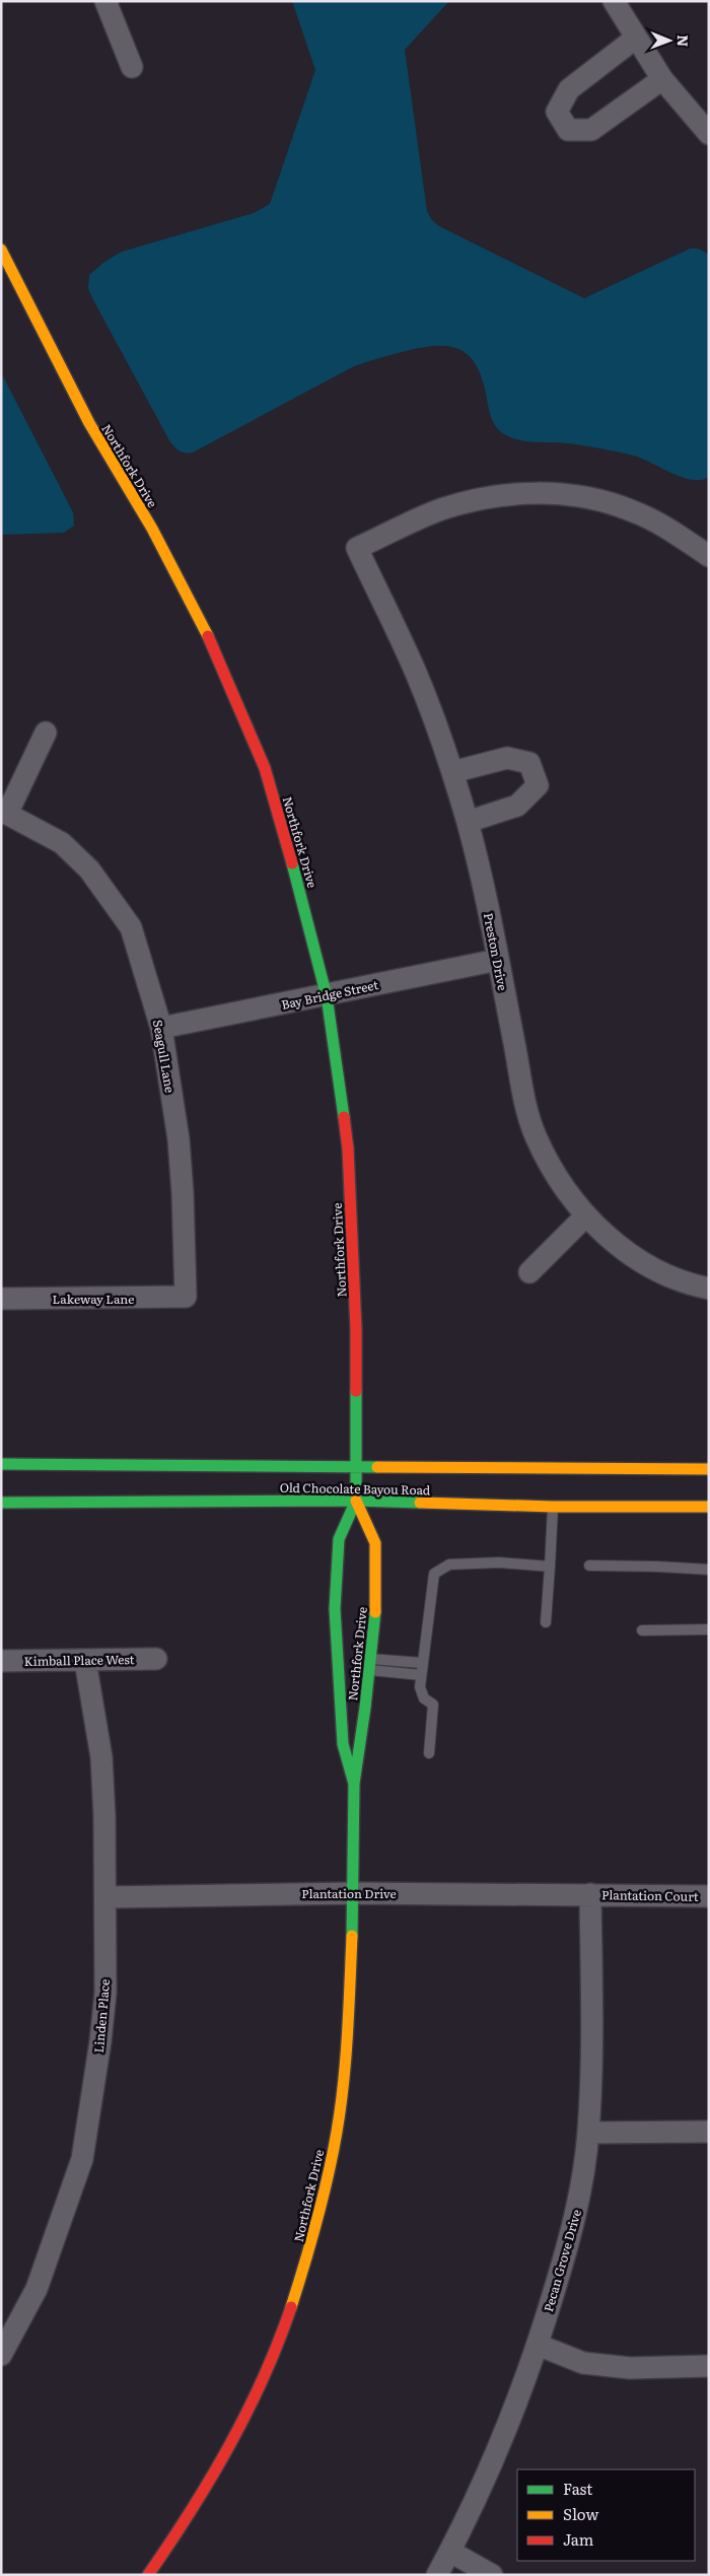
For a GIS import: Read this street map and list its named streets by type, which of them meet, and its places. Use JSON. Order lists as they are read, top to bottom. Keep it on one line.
{"streets":{"street":["Northfork Drive","Preston Drive","Bay Bridge Street","Seagull Lane","Lakeway Lane","Old Chocolate Bayou Road","Kimball Place West","Plantation Drive","Plantation Court","Linden Place","Pecan Grove Drive"]},"crossings":[["Northfork Drive","Bay Bridge Street"],["Northfork Drive","Old Chocolate Bayou Road"],["Northfork Drive","Plantation Drive"],["Preston Drive","Bay Bridge Street"],["Bay Bridge Street","Seagull Lane"],["Seagull Lane","Lakeway Lane"],["Kimball Place West","Linden Place"],["Plantation Drive","Plantation Court"],["Plantation Drive","Linden Place"],["Plantation Drive","Pecan Grove Drive"],["Plantation Court","Pecan Grove Drive"]],"legend":["Fast","Slow","Jam"],"north":"right"}
